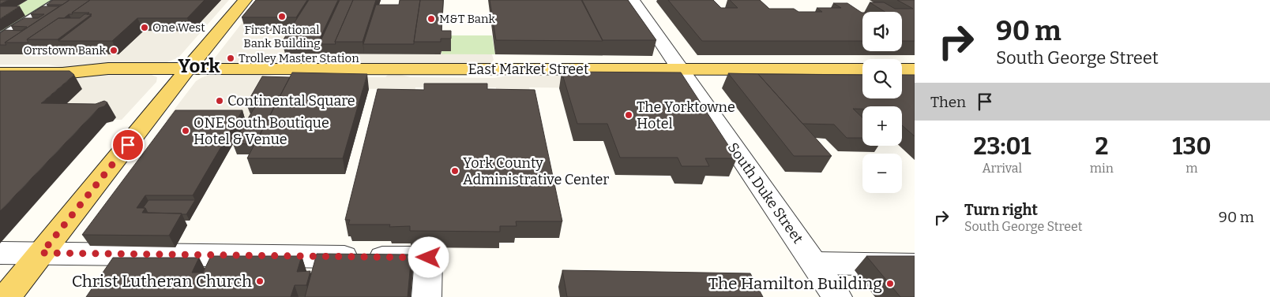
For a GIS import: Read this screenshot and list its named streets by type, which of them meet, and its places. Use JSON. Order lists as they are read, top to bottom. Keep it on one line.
{"streets":{"main road":["East Market Street"],"street":["South Duke Street"]},"crossings":[["East Market Street","South Duke Street"]],"districts":["York"],"places":["First National Bank Building","M&T Bank","One West","Orrstown Bank","Trolley Master Station","Continental Square","The Yorktowne Hotel","ONE South Boutique Hotel & Venue","York County Administrative Center","Christ Lutheran Church","The Hamilton Building"],"page":{"turn":["90 m","South George Street"],"map_buttons":["+","−"],"then":"Then","eta":["23:01","Arrival","2","min","130","m"],"list":[{"name":"Turn right","note":"South George Street","value":"90 m"}]}}
